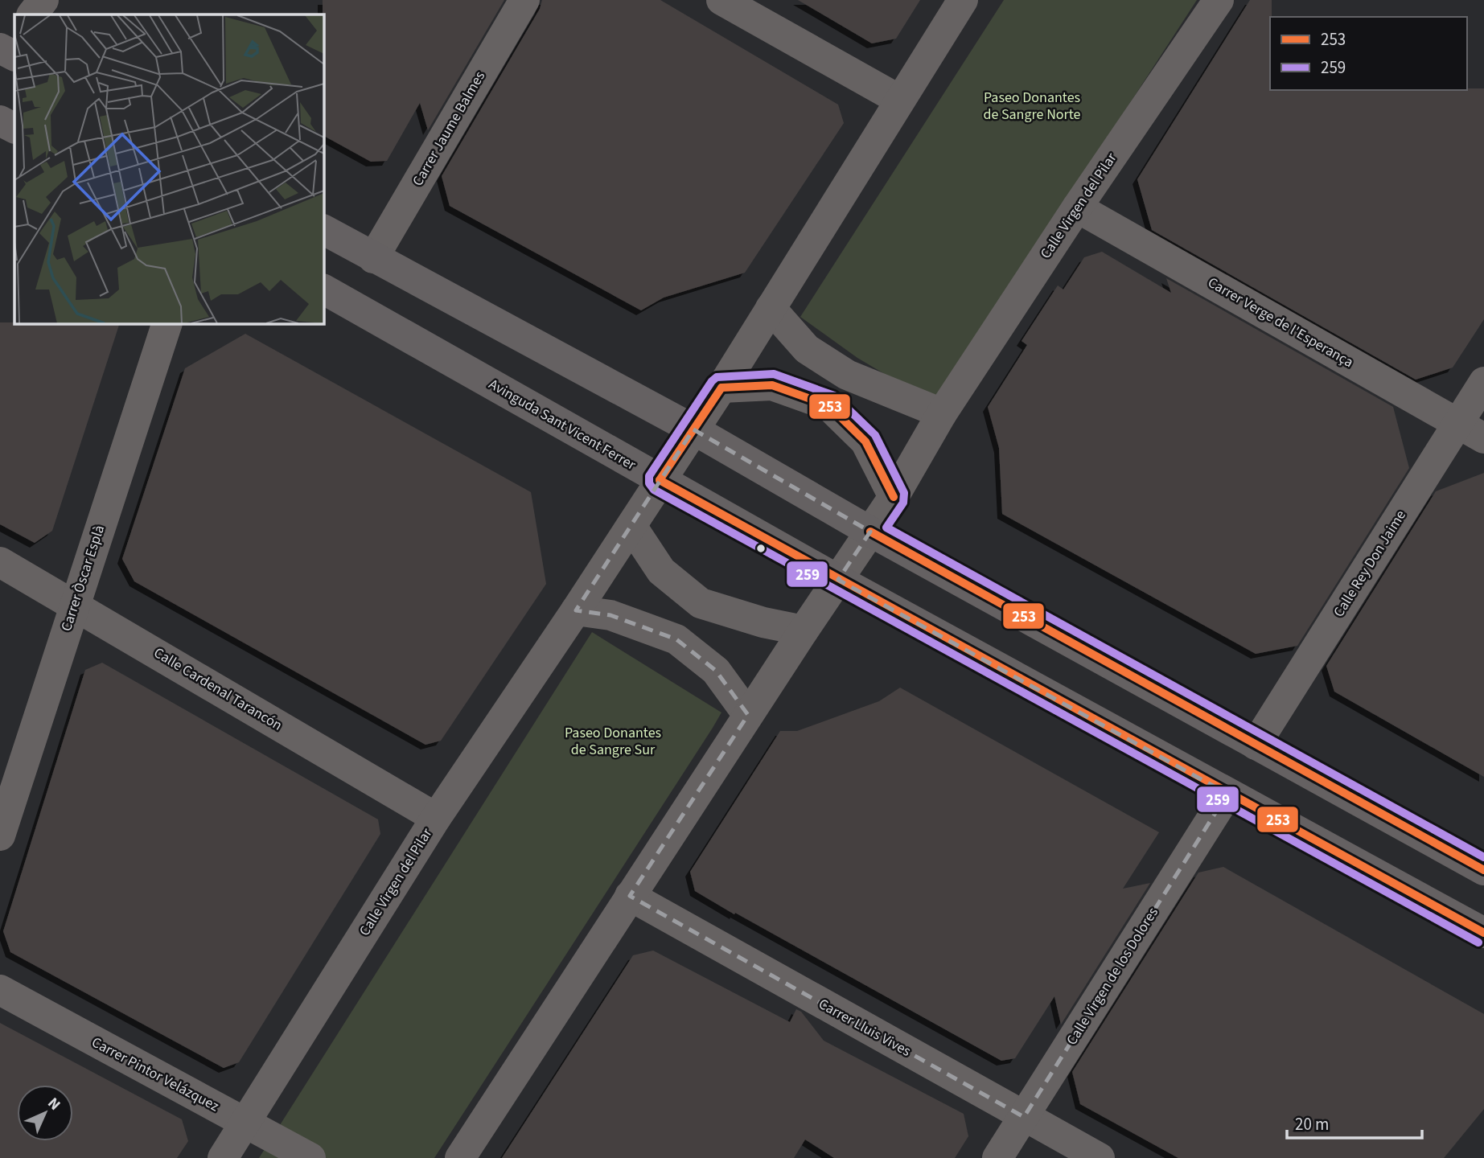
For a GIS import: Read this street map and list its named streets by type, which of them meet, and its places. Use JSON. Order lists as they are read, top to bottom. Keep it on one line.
{"streets":{"highway":["Avinguda Sant Vicent Ferrer"],"street":["Carrer Jaume Balmes","Calle Virgen del Pilar","Carrer Verge de l'Esperança","Calle Rey Don Jaime","Carrer Òscar Esplà","Calle Cardenal Tarancón","Calle Virgen de los Dolores","Carrer Lluis Vives","Carrer Pintor Velázquez"]},"crossings":[["Calle Virgen del Pilar","Carrer Verge de l'Esperança"],["Calle Virgen del Pilar","Avinguda Sant Vicent Ferrer"],["Calle Virgen del Pilar","Calle Cardenal Tarancón"],["Calle Virgen del Pilar","Carrer Lluis Vives"],["Calle Virgen del Pilar","Carrer Pintor Velázquez"],["Carrer Verge de l'Esperança","Calle Rey Don Jaime"],["Avinguda Sant Vicent Ferrer","Calle Virgen de los Dolores"],["Carrer Òscar Esplà","Calle Cardenal Tarancón"],["Calle Virgen de los Dolores","Carrer Lluis Vives"]],"parks":["Paseo Donantes de Sangre Norte","Paseo Donantes de Sangre Sur"],"lines":["transit line 259","transit line 253"],"legend":["253","259"],"scale_bar":"20 m","north":"top right"}
